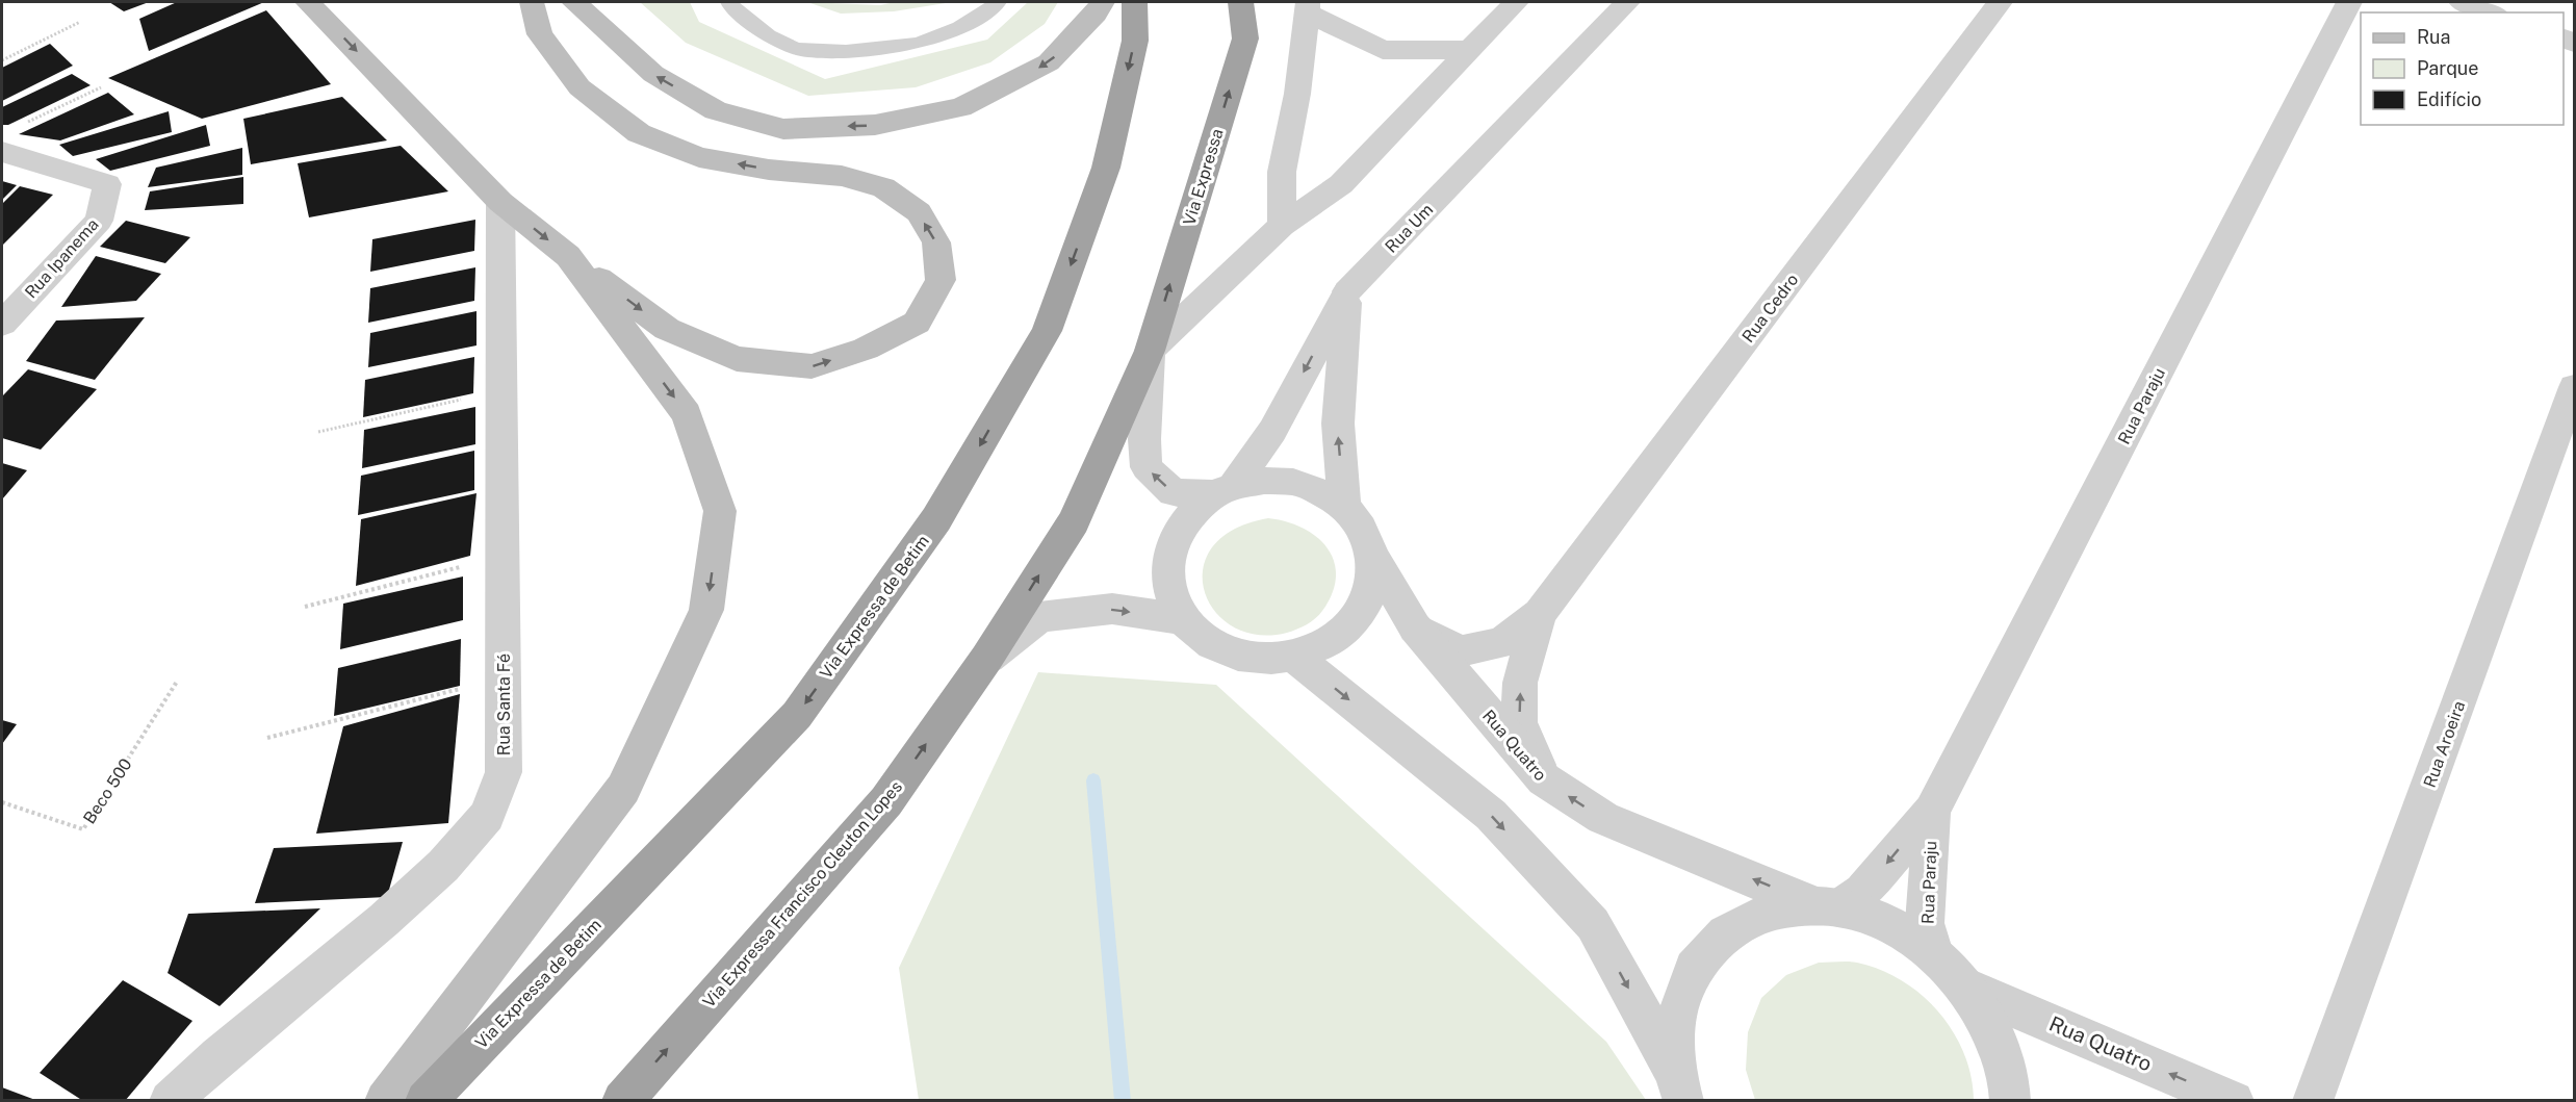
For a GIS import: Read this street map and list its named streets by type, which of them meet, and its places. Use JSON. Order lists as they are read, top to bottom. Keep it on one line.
{"streets":{"highway":["Via Expressa","Via Expressa de Betim","Via Expressa Francisco Cleuton Lopes"],"street":["Rua Um","Rua Ipanema","Rua Cedro","Rua Paraju","Rua Santa Fé","Rua Aroeira","Rua Quatro"],"path":["Beco 500"]},"crossings":[["Via Expressa","Via Expressa Francisco Cleuton Lopes"],["Rua Um","Rua Quatro"],["Rua Cedro","Rua Quatro"],["Rua Paraju","Rua Quatro"]],"one_way":["Via Expressa","Via Expressa de Betim","Rua Quatro","Via Expressa Francisco Cleuton Lopes"],"legend":["Rua","Parque","Edifício"]}
